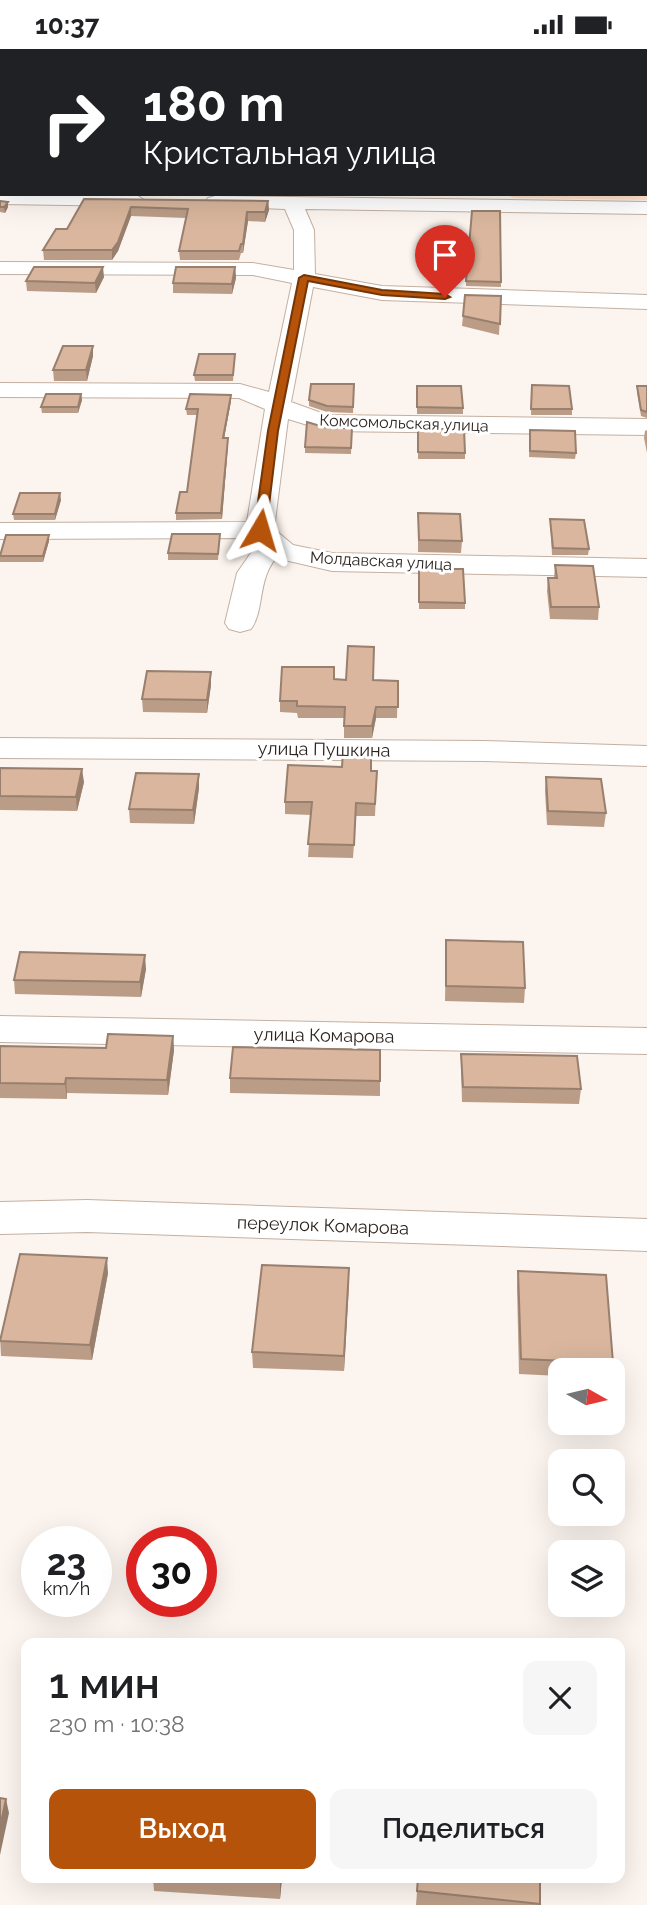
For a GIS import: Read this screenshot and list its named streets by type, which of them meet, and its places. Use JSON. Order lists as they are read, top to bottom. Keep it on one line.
{"streets":{"street":["Комсомольская улица","Молдавская улица","улица Пушкина","улица Комарова","переулок Комарова"]},"north":"right","page":{"status":"10:37","turn":["180 m","Кристальная улица"],"speed":"23 km/h","limit":"30","heading":["1 мин","230 m · 10:38"],"buttons":["Выход","Поделиться"]}}
